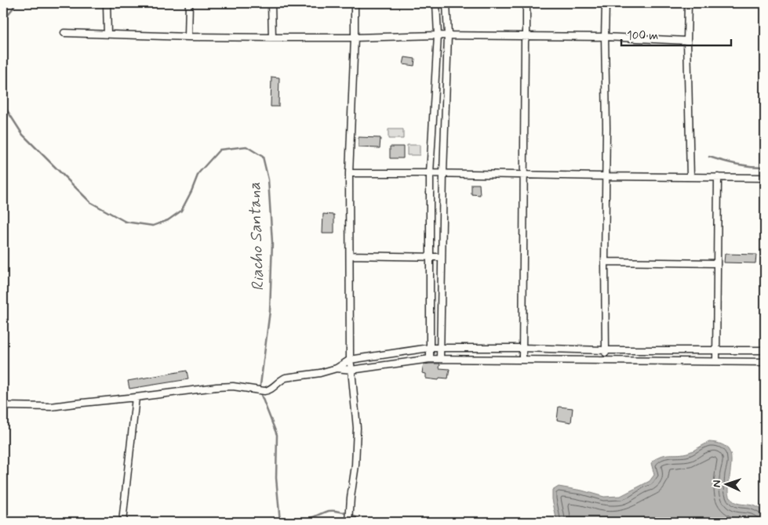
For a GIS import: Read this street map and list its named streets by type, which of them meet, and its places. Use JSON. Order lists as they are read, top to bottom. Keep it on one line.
{"water":["Riacho Santana"],"scale_bar":"100 m","north":"left"}
